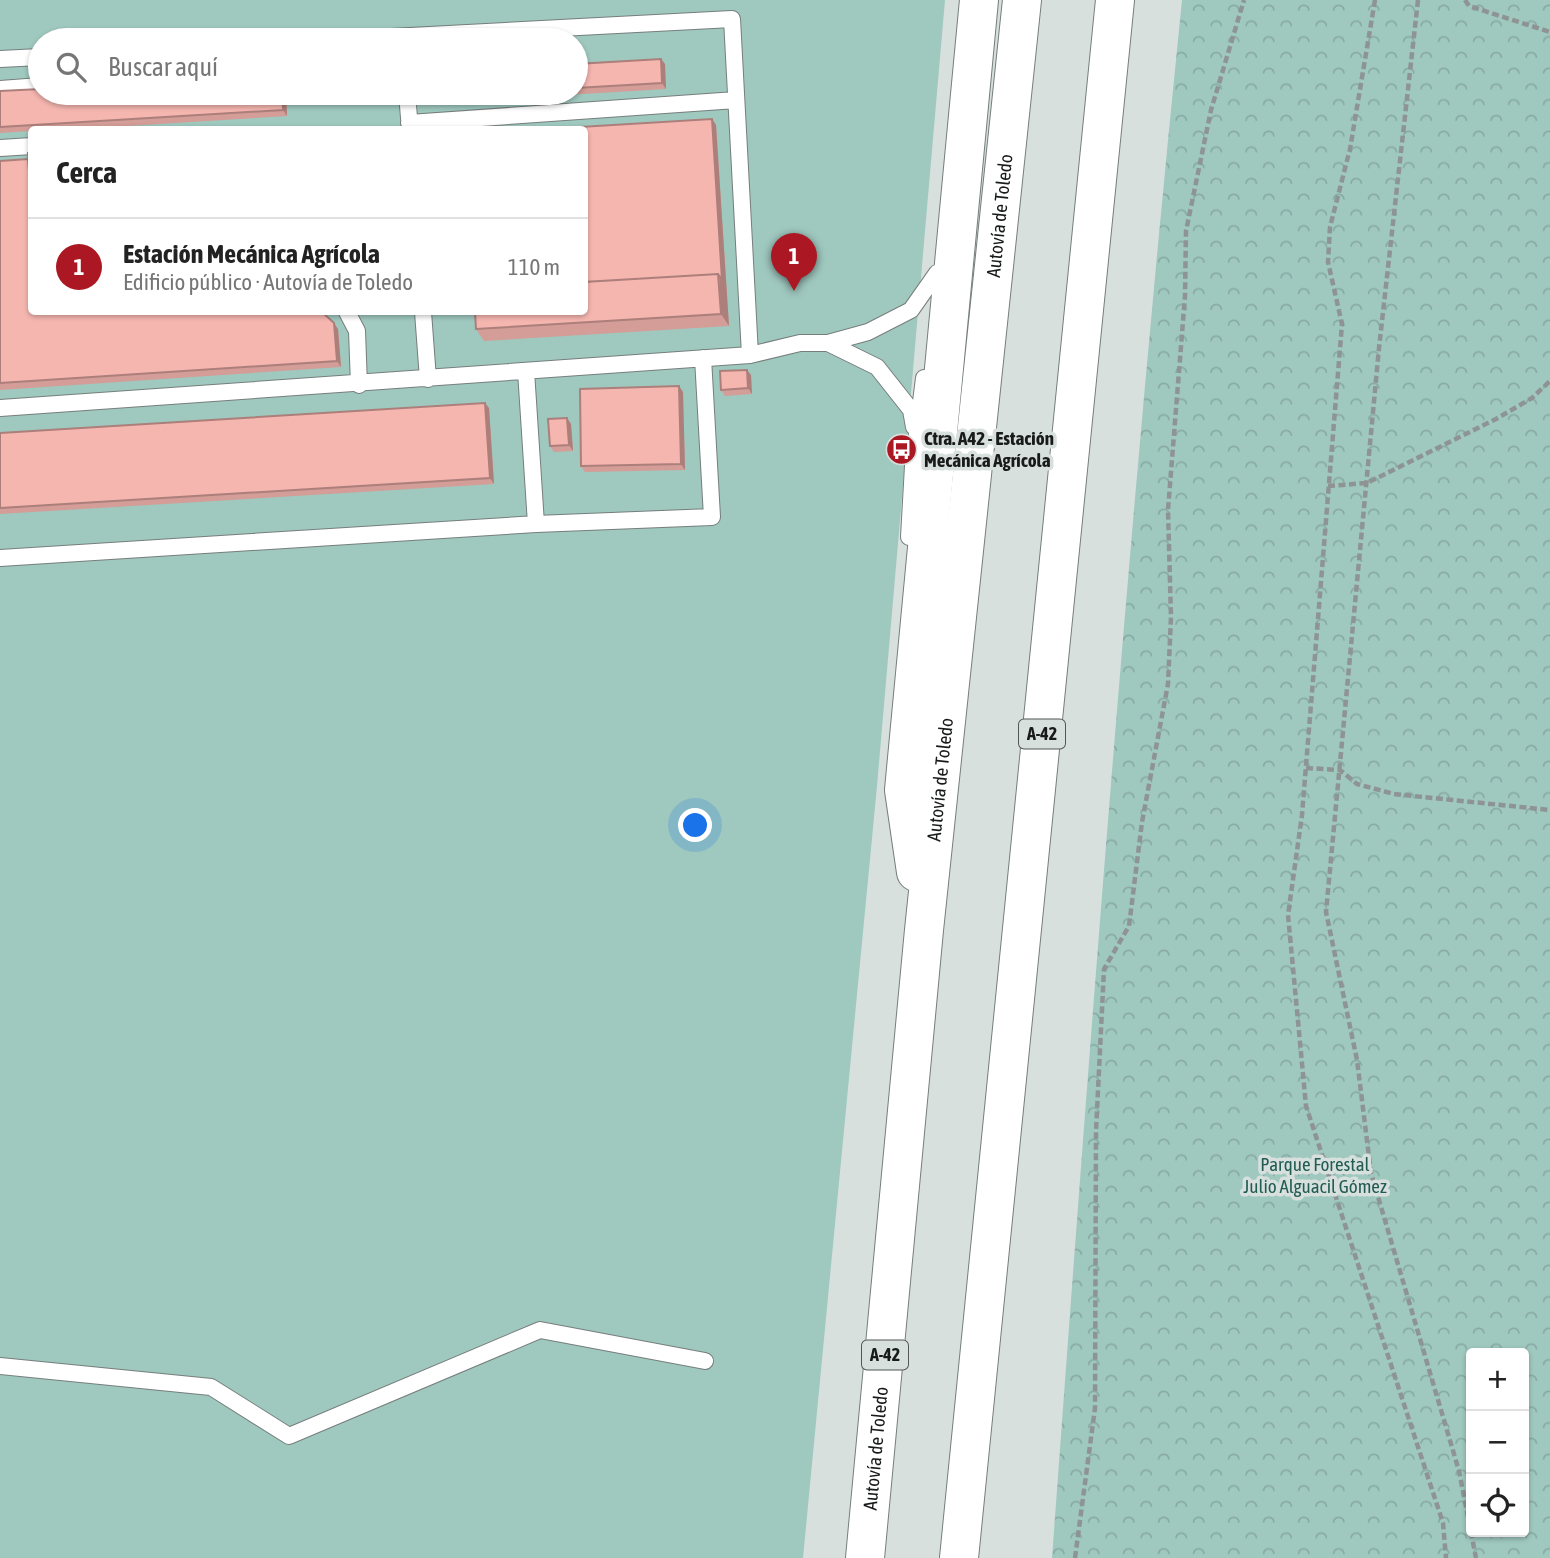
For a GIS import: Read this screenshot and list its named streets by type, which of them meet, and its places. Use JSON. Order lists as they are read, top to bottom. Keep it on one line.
{"streets":{"highway":["Autovía de Toledo","A-42"]},"parks":["Parque Forestal Julio Alguacil Gómez"],"places":{"bus stop":["Ctra. A42 - Estación Mecánica Agrícola"]},"page":{"search":"Buscar aquí","heading":"Cerca","list":[{"mark":"1","name":"Estación Mecánica Agrícola","note":"Edificio público · Autovía de Toledo","value":"110 m"}],"pins":"1","map_buttons":["+","−"]}}
